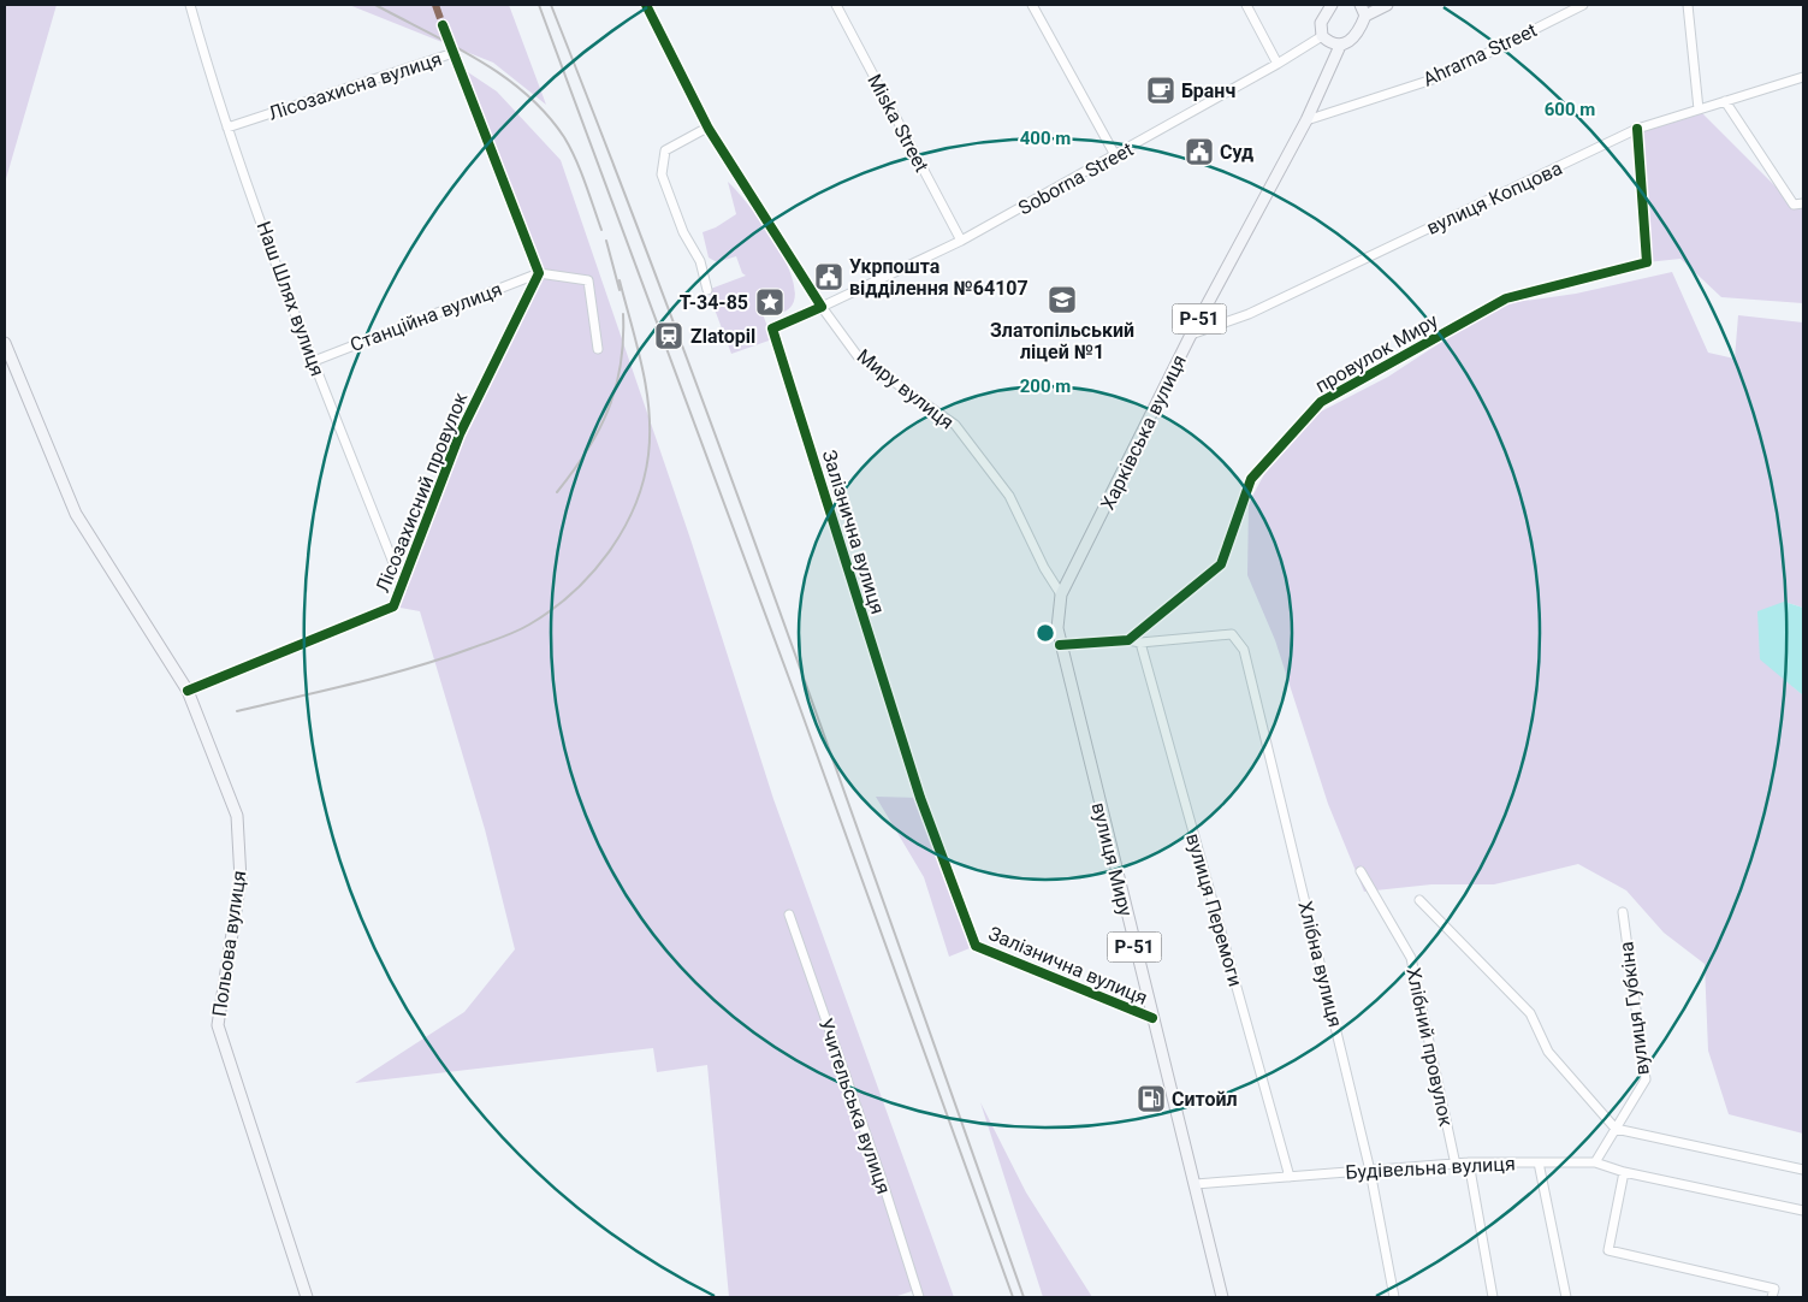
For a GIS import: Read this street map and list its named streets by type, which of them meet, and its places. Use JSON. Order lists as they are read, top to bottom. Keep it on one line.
{"streets":{"main road":["Р-51","Харківська вулиця","вулиця Миру","Польова вулиця"],"street":["Ahrarna Street","Лісозахисна вулиця","Miska Street","Soborna Street","вулиця Копцова","Наш Шлях вулиця","Станційна вулиця","провулок Миру","Миру вулиця","Лісозахисний провулок","Залізнична вулиця","вулиця Перемоги","Хлібна вулиця","вулиця Губкіна","Хлібний провулок","Учительська вулиця","Будівельна вулиця"]},"crossings":[["Ahrarna Street","Харківська вулиця"],["Лісозахисна вулиця","Наш Шлях вулиця"],["Miska Street","Soborna Street"],["Soborna Street","Миру вулиця"],["Soborna Street","Залізнична вулиця"],["вулиця Копцова","провулок Миру"],["вулиця Копцова","Харківська вулиця"],["Наш Шлях вулиця","Станційна вулиця"],["Наш Шлях вулиця","Лісозахисний провулок"],["Станційна вулиця","Лісозахисний провулок"],["Р-51","Харківська вулиця"],["Миру вулиця","Харківська вулиця"],["Миру вулиця","Залізнична вулиця"],["Миру вулиця","вулиця Миру"],["Харківська вулиця","вулиця Миру"],["Лісозахисний провулок","Польова вулиця"],["Залізнична вулиця","вулиця Миру"],["вулиця Миру","Будівельна вулиця"],["вулиця Перемоги","Хлібна вулиця"],["вулиця Перемоги","Будівельна вулиця"],["Хлібна вулиця","Будівельна вулиця"],["вулиця Губкіна","Будівельна вулиця"],["Хлібний провулок","Будівельна вулиця"]],"places":{"cafe":["Бранч"],"public building":["Суд","Укрпошта відділення №64107"],"school or university":["Златопільський ліцей №1"],"place":["Т-34-85"],"station":["Zlatopil"],"fuel station":["Ситойл"]},"rings":["600 m","400 m","200 m"]}
